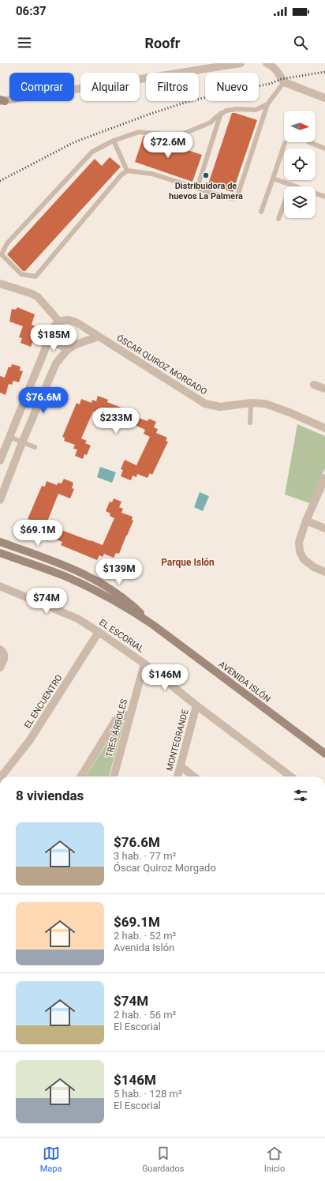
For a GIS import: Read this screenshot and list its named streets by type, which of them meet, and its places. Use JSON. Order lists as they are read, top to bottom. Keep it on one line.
{"streets":{"main road":["AVENIDA ISLÓN"],"street":["ÓSCAR QUIROZ MORGADO","EL ESCORIAL","EL ENCUENTRO","TRES ÁRBOLES","MONTEGRANDE"]},"crossings":[["EL ESCORIAL","EL ENCUENTRO"],["EL ESCORIAL","TRES ÁRBOLES"],["EL ESCORIAL","MONTEGRANDE"]],"districts":["Parque Islón"],"places":["Distribuidora de huevos La Palmera"],"north":"right","page":{"status":"06:37","header":"Roofr","chip":["Comprar","Alquilar","Filtros","Nuevo"],"price":["$72.6M","$185M","$76.6M","$233M","$69.1M","$139M","$74M","$146M"],"heading":"8 viviendas","list":[{"name":"$76.6M","note":"3 hab. · 77 m² · Óscar Quiroz Morgado"},{"name":"$69.1M","note":"2 hab. · 52 m² · Avenida Islón"},{"name":"$74M","note":"2 hab. · 56 m² · El Escorial"},{"name":"$146M","note":"5 hab. · 128 m² · El Escorial"}],"tabs":["Mapa","Guardados","Inicio"]}}
